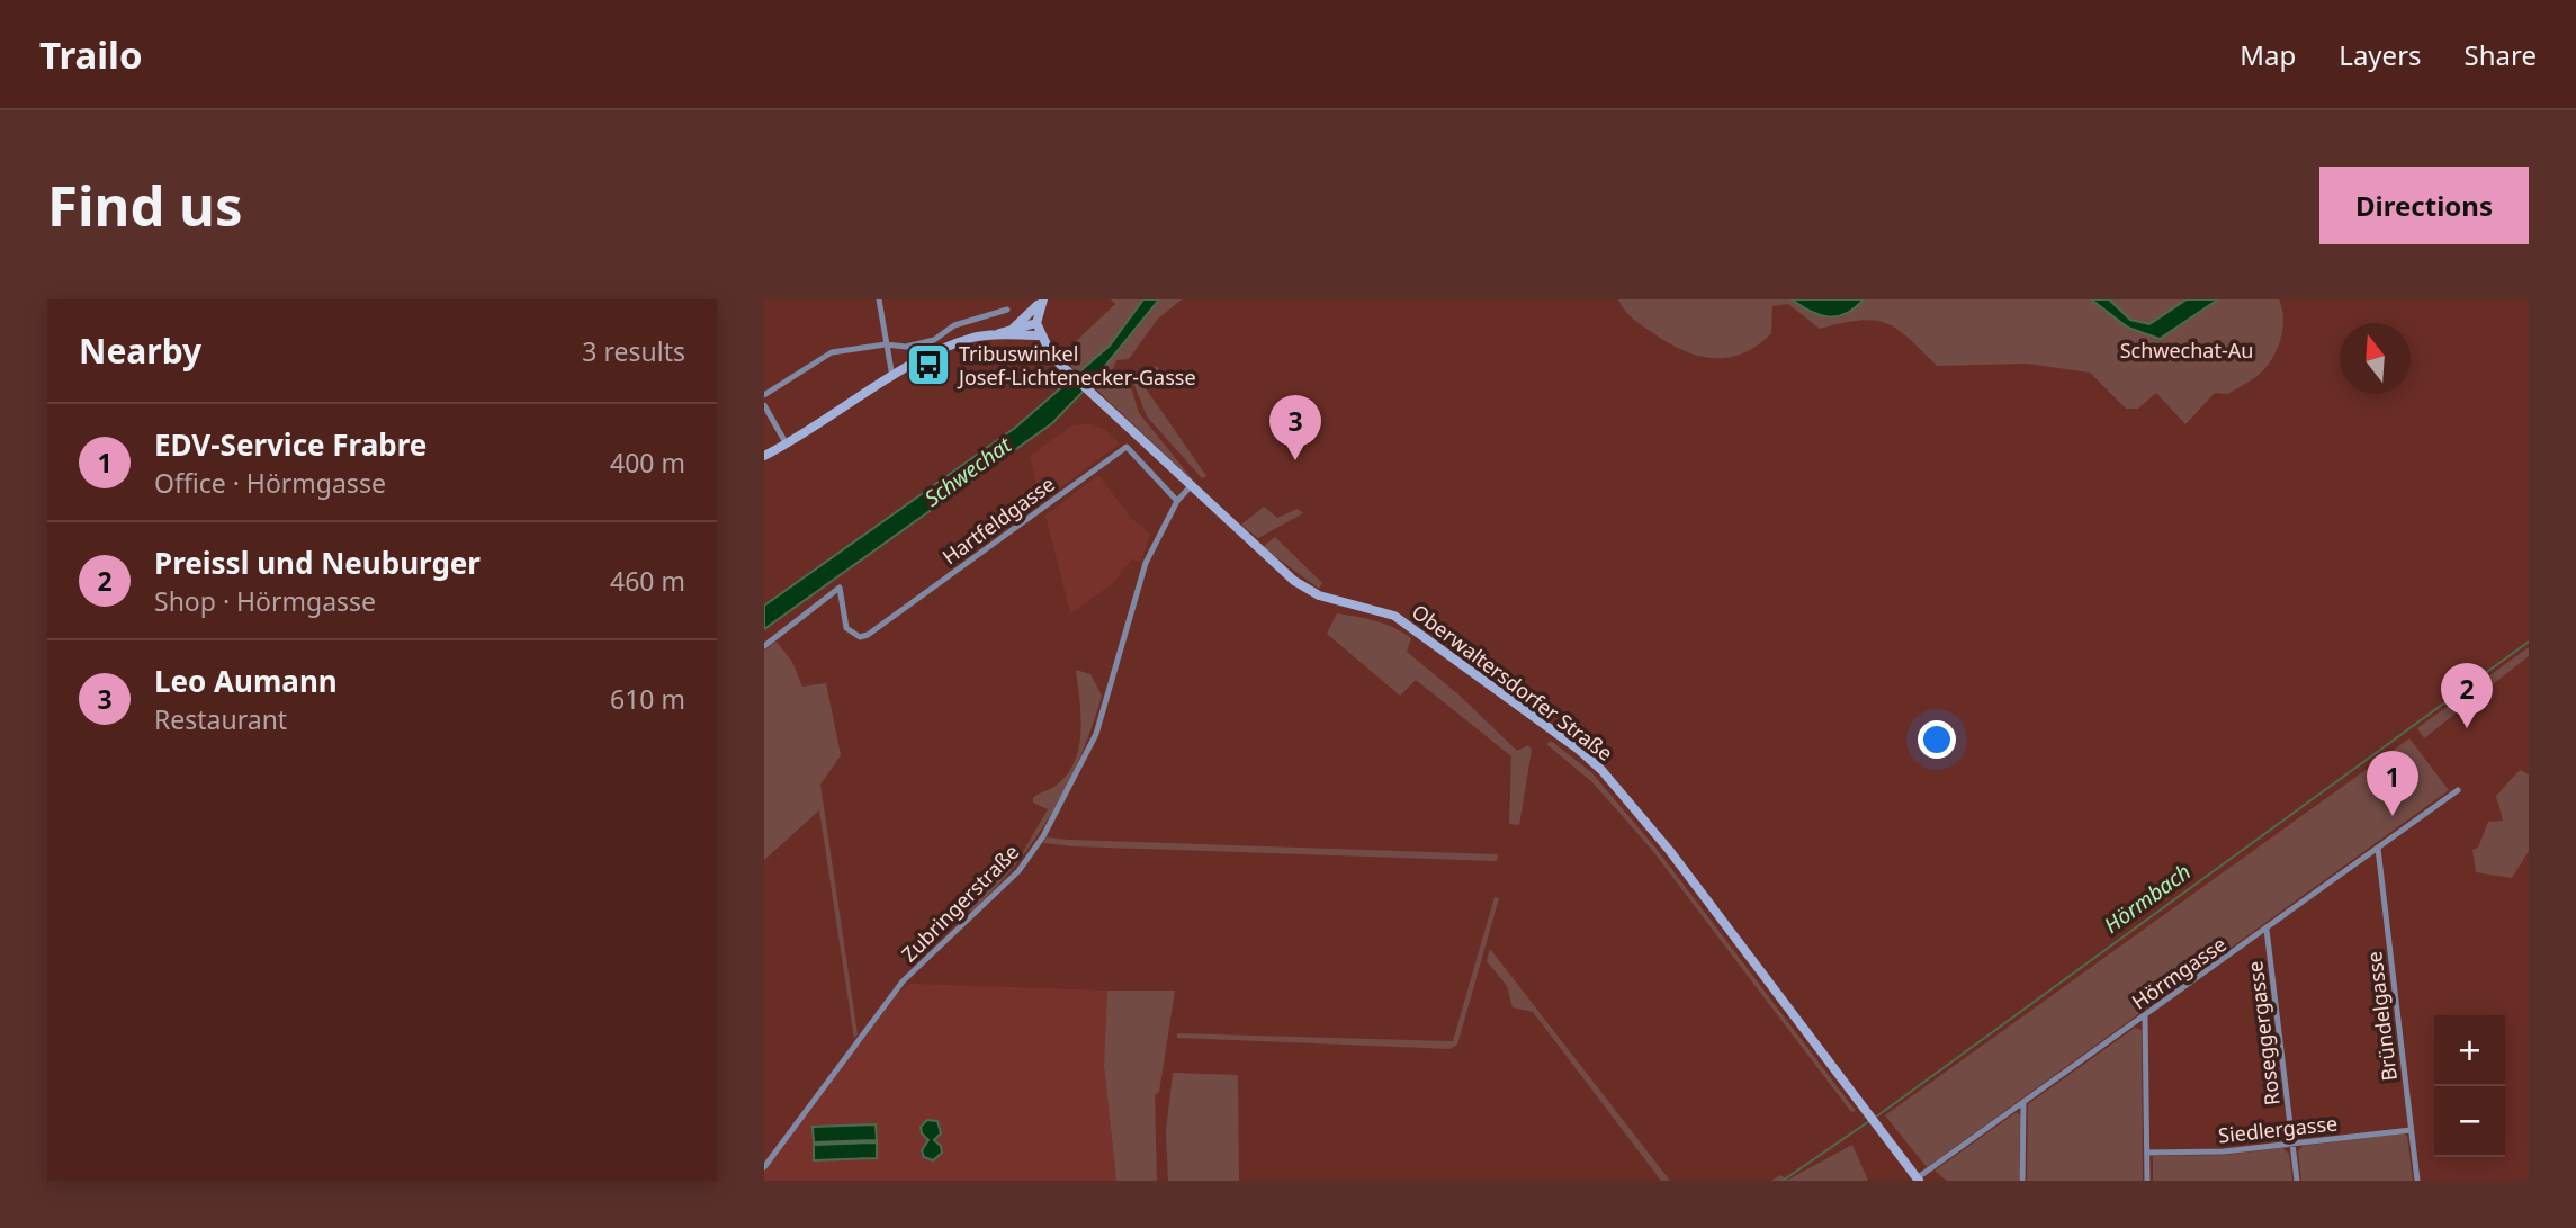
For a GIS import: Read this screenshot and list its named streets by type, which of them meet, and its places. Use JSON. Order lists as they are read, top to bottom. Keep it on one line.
{"streets":{"street":["Hartfeldgasse","Oberwaltersdorfer Straße","Zubringerstraße","Hörmgasse","Bründelgasse","Roseggergasse","Siedlergasse"]},"crossings":[["Hartfeldgasse","Zubringerstraße"],["Oberwaltersdorfer Straße","Hörmgasse"],["Hörmgasse","Bründelgasse"],["Hörmgasse","Roseggergasse"],["Bründelgasse","Siedlergasse"],["Roseggergasse","Siedlergasse"]],"water":["Schwechat","Hörmbach"],"parks":["Schwechat-Au"],"places":{"bus stop":["Tribuswinkel Josef-Lichtenecker-Gasse"]},"north":"top","page":{"header":"Trailo","nav":["Map","Layers","Share"],"buttons":"Directions","title":"Find us","heading":["Nearby","3 results"],"pins":["3","2","1"],"list":[{"mark":"1","name":"EDV-Service Frabre","note":"Office · Hörmgasse","value":"400 m"},{"mark":"2","name":"Preissl und Neuburger","note":"Shop · Hörmgasse","value":"460 m"},{"mark":"3","name":"Leo Aumann","note":"Restaurant","value":"610 m"}],"map_buttons":["+","−"]}}
